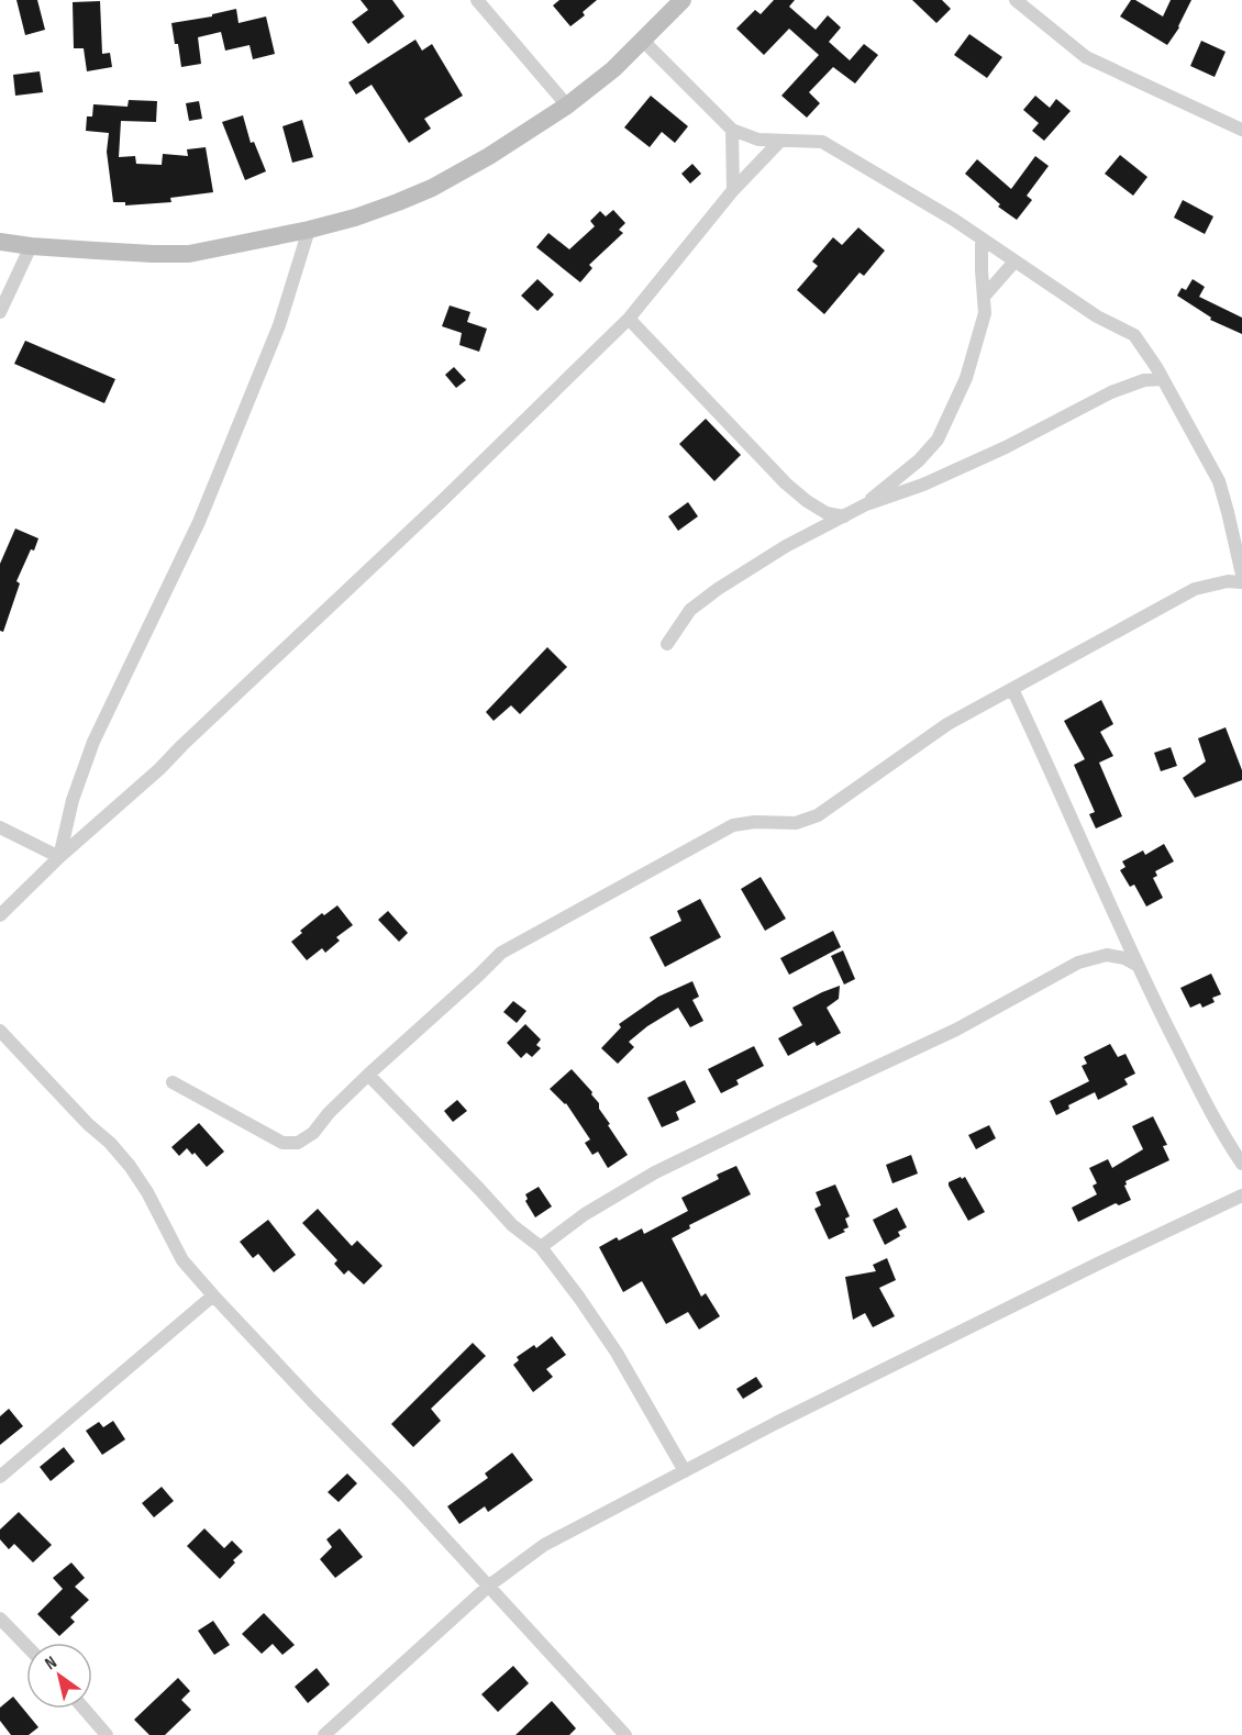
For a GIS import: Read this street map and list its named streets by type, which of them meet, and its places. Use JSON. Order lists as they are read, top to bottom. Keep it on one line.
{"north":"top left"}
